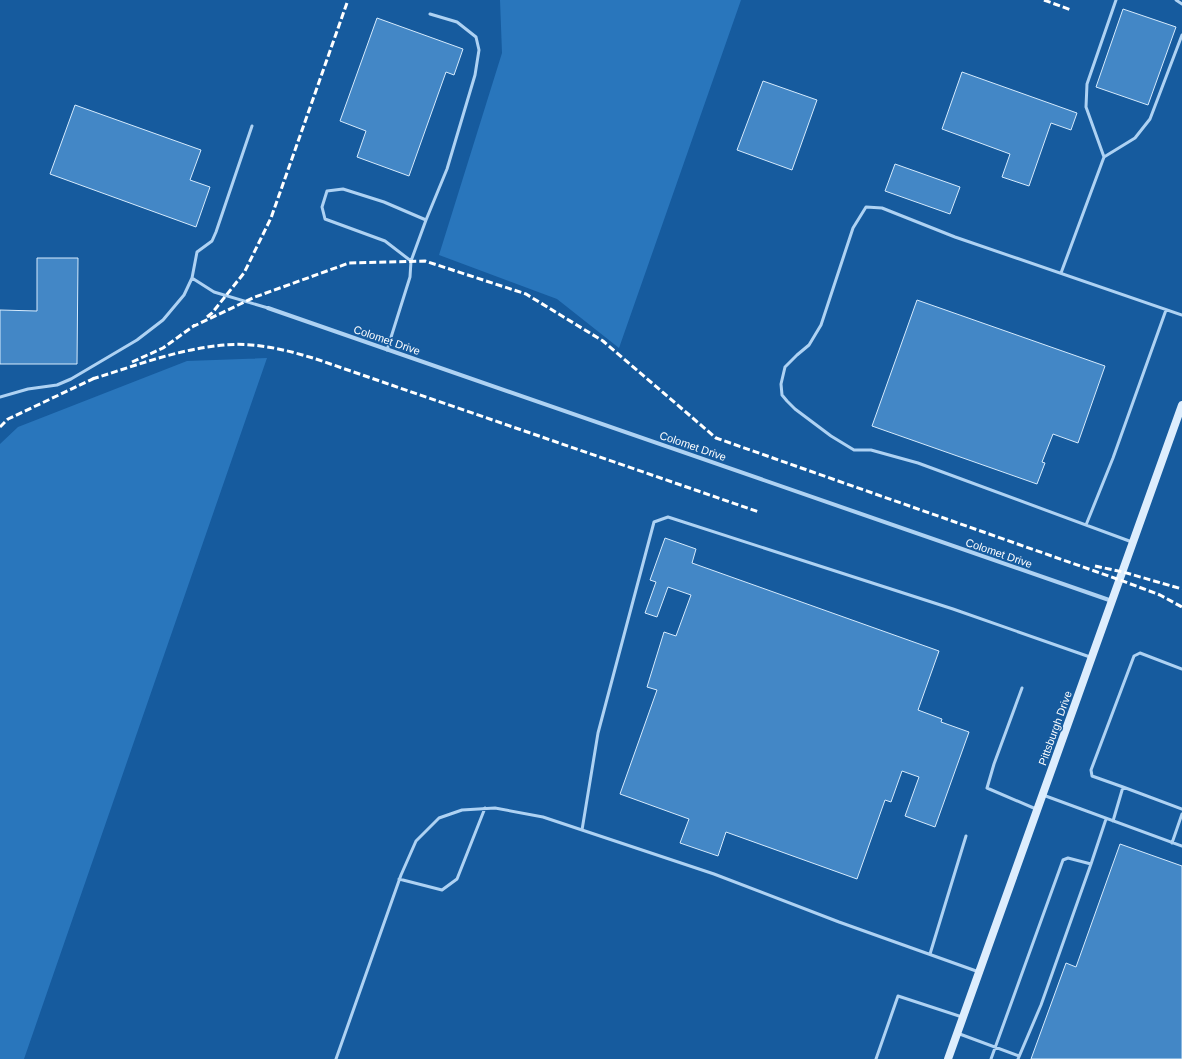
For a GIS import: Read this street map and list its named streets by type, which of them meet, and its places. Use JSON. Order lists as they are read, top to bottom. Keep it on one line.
{"streets":{"street":["Colomet Drive","Pittsburgh Drive"]},"crossings":[["Colomet Drive","Pittsburgh Drive"]]}
